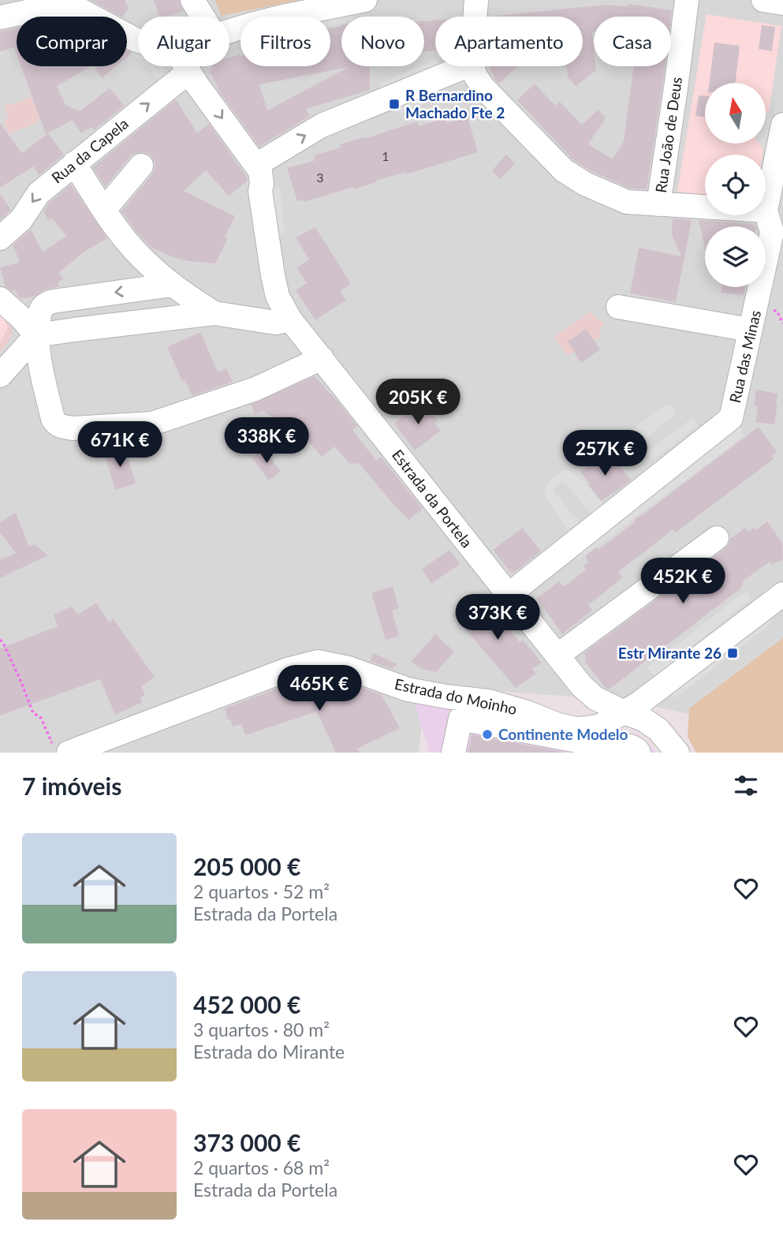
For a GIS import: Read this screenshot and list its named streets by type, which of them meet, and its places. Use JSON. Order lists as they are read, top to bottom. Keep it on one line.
{"streets":{"street":["Rua João de Deus","Rua da Capela","Rua das Minas","Estrada da Portela","Estrada do Moinho"]},"crossings":[["Rua das Minas","Estrada da Portela"],["Estrada da Portela","Estrada do Moinho"]],"places":{"transit":["R Bernardino Machado Fte 2","Estr Mirante 26"],"other":["Continente Modelo"]},"house_numbers":["1","3"],"north":"top","page":{"chip":["Comprar","Alugar","Filtros","Novo","Apartamento","Casa"],"price":["205K €","338K €","671K €","257K €","452K €","373K €","465K €"],"heading":"7 imóveis","list":[{"name":"205 000 €","note":"2 quartos · 52 m² · Estrada da Portela"},{"name":"452 000 €","note":"3 quartos · 80 m² · Estrada do Mirante"},{"name":"373 000 €","note":"2 quartos · 68 m² · Estrada da Portela"}]}}
